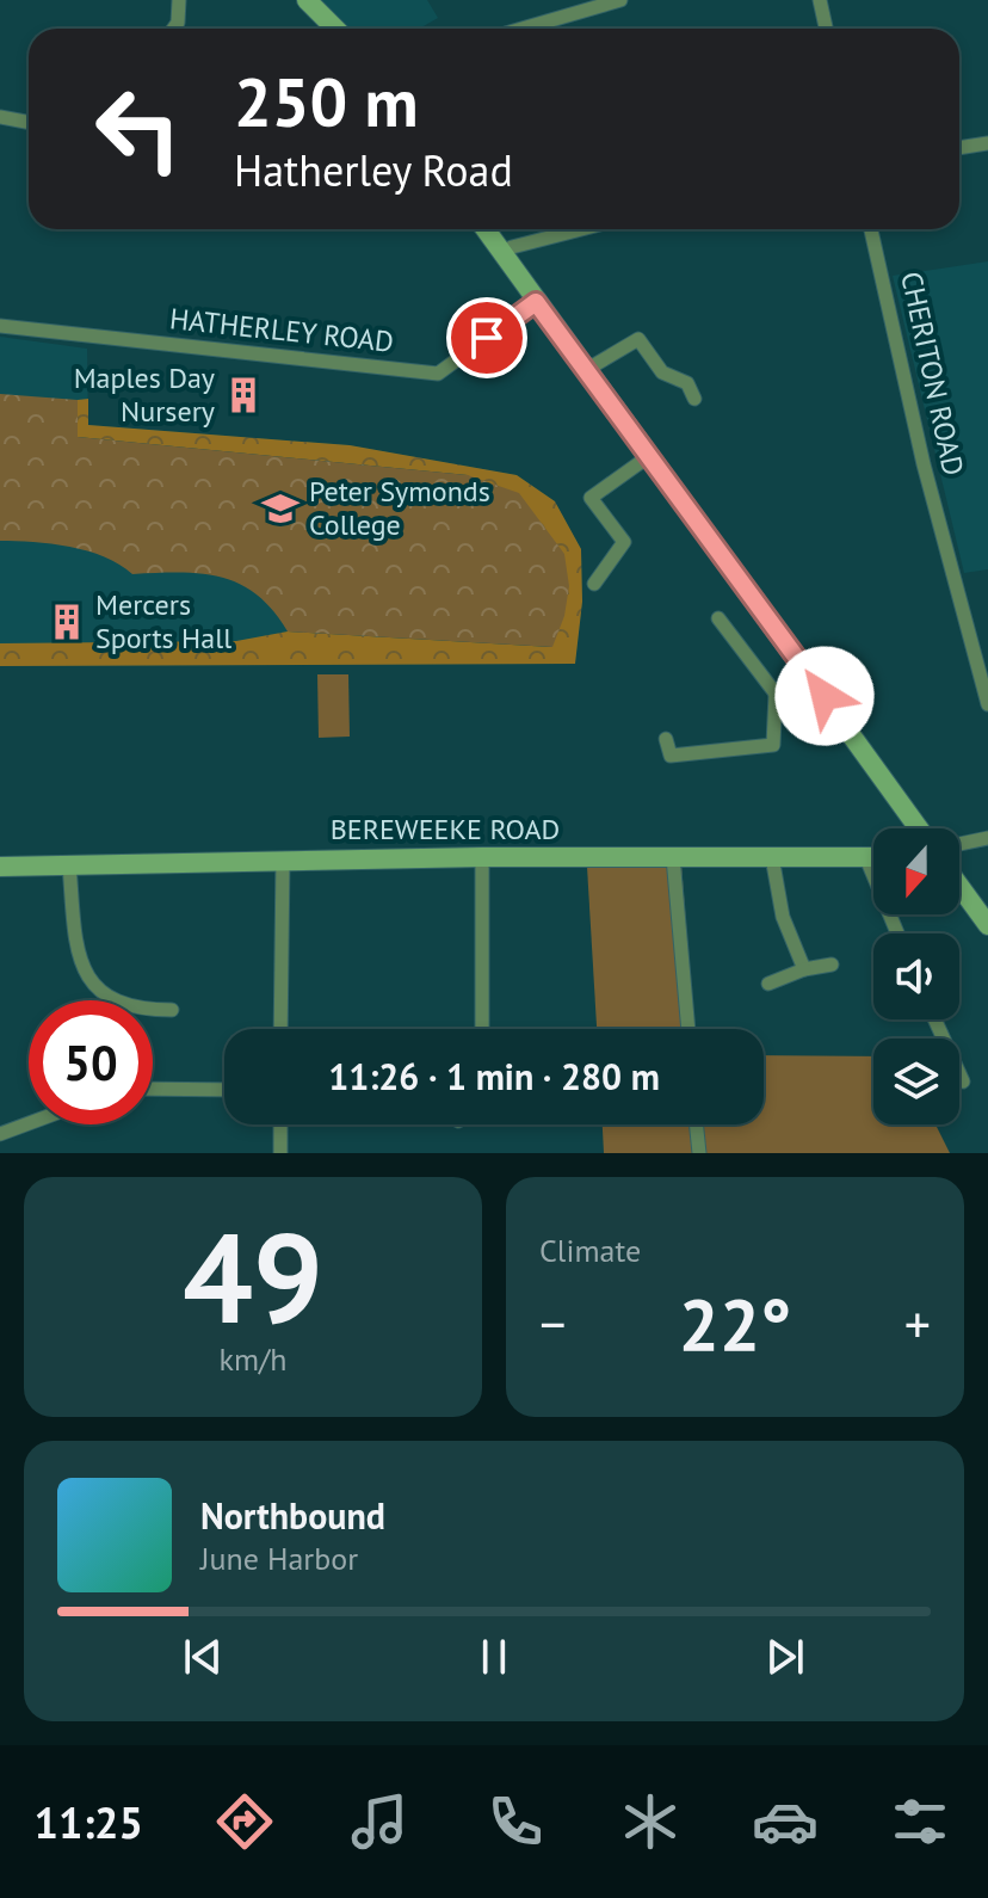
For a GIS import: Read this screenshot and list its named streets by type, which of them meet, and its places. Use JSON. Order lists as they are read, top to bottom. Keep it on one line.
{"streets":{"main road":["BEREWEEKE ROAD"],"street":["HATHERLEY ROAD","CHERITON ROAD"]},"places":{"building":["Maples Day Nursery","Mercers Sports Hall"],"school or university":["Peter Symonds College"]},"north":"bottom","page":{"turn":["250 m","Hatherley Road"],"limit":"50","trip":"11:26 · 1 min · 280 m","tile":[["49","km/h"],"Climate"],"heat":["−","22°","+"],"song":["Northbound","June Harbor"],"tabs":"11:25"}}
